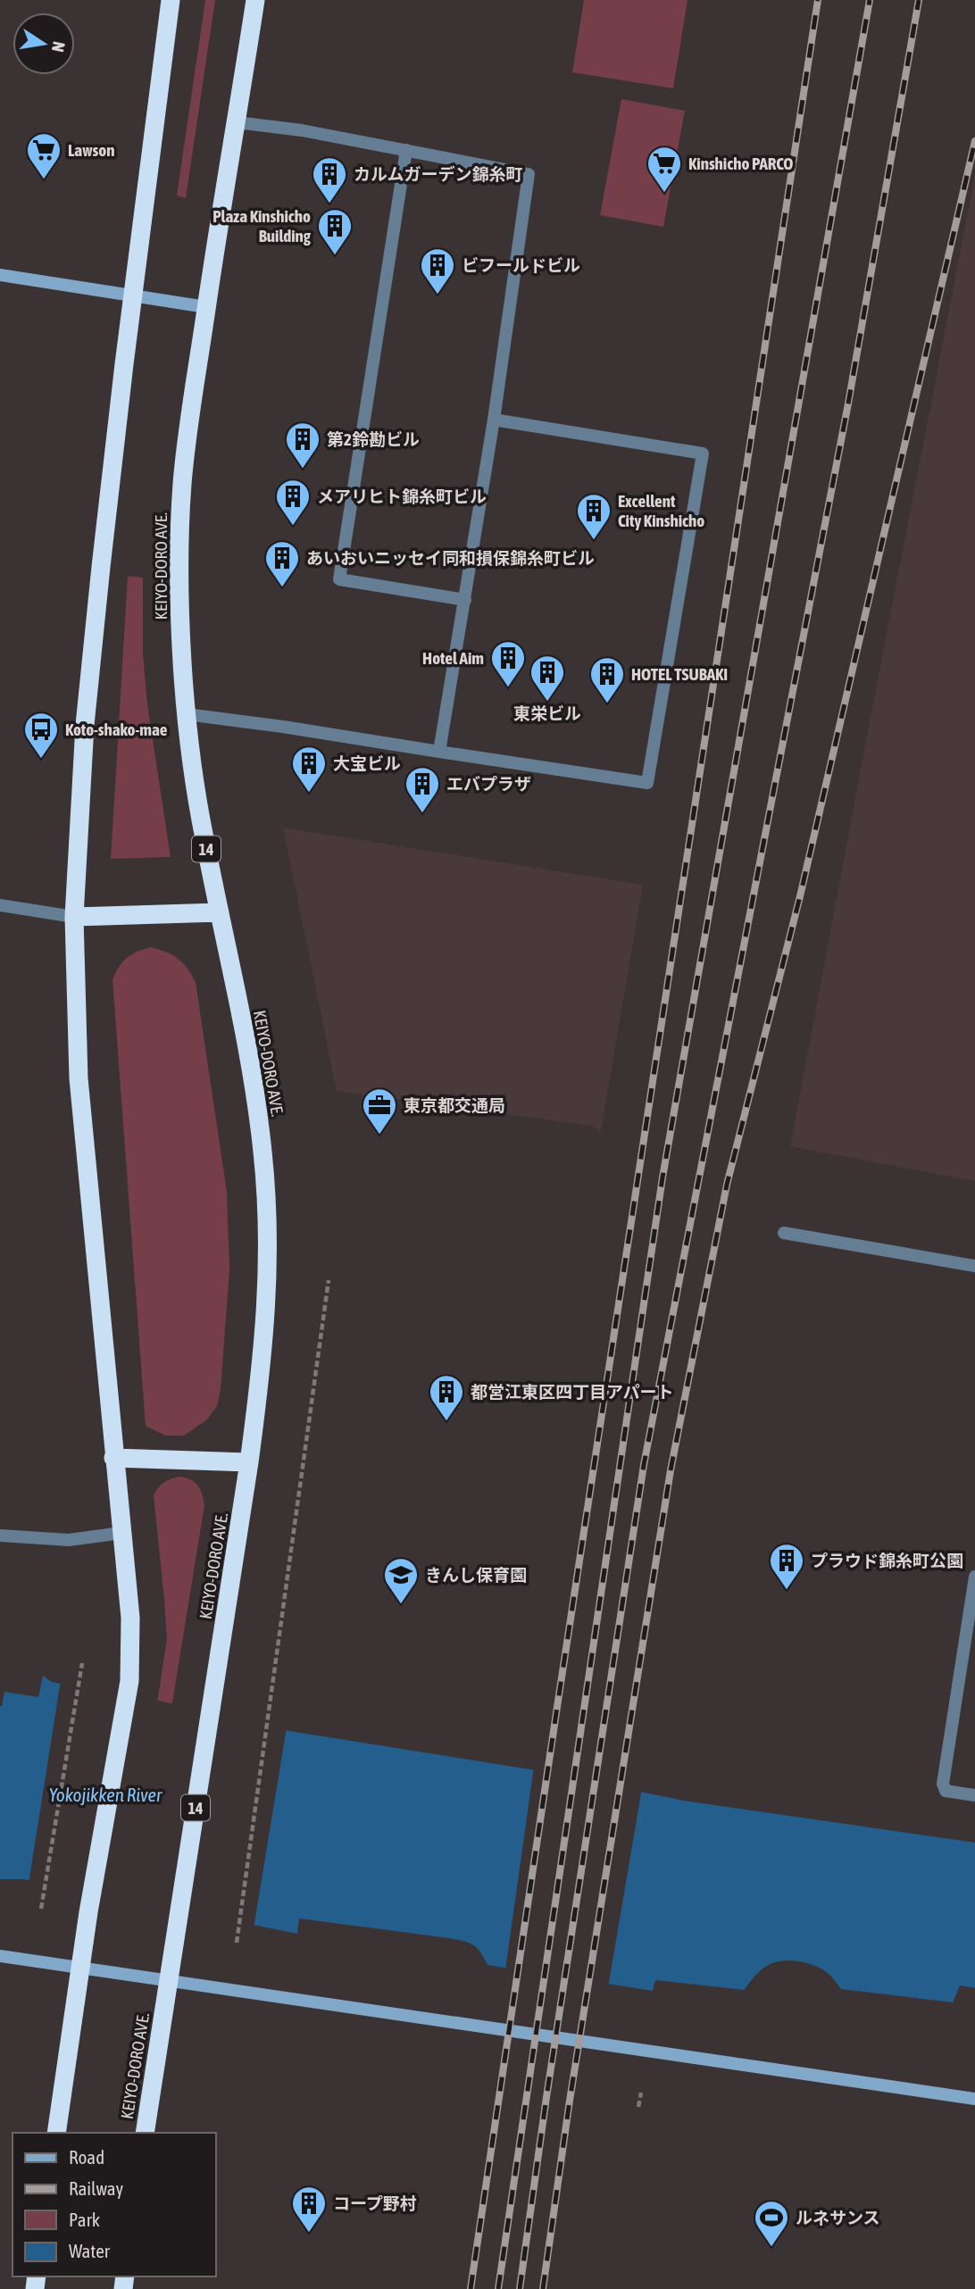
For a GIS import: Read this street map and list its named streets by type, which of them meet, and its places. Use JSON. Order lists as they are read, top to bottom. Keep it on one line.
{"streets":{"highway":["KEIYO-DORO AVE.","14"]},"water":["Yokojikken River"],"places":{"supermarket":["Lawson","Kinshicho PARCO"],"building":["カルムガーデン錦糸町","Plaza Kinshicho Building","ビフールドビル","第2鈴勘ビル","メアリヒト錦糸町ビル","Excellent City Kinshicho","あいおいニッセイ同和損保錦糸町ビル","Hotel Aim","東栄ビル","HOTEL TSUBAKI","大宝ビル","エバプラザ","都営江東区四丁目アパート","プラウド錦糸町公園","コープ野村"],"bus stop":["Koto-shako-mae"],"office":["東京都交通局"],"school or university":["きんし保育園"],"sports":["ルネサンス"]},"legend":["Road","Railway","Park","Water"],"north":"right"}
